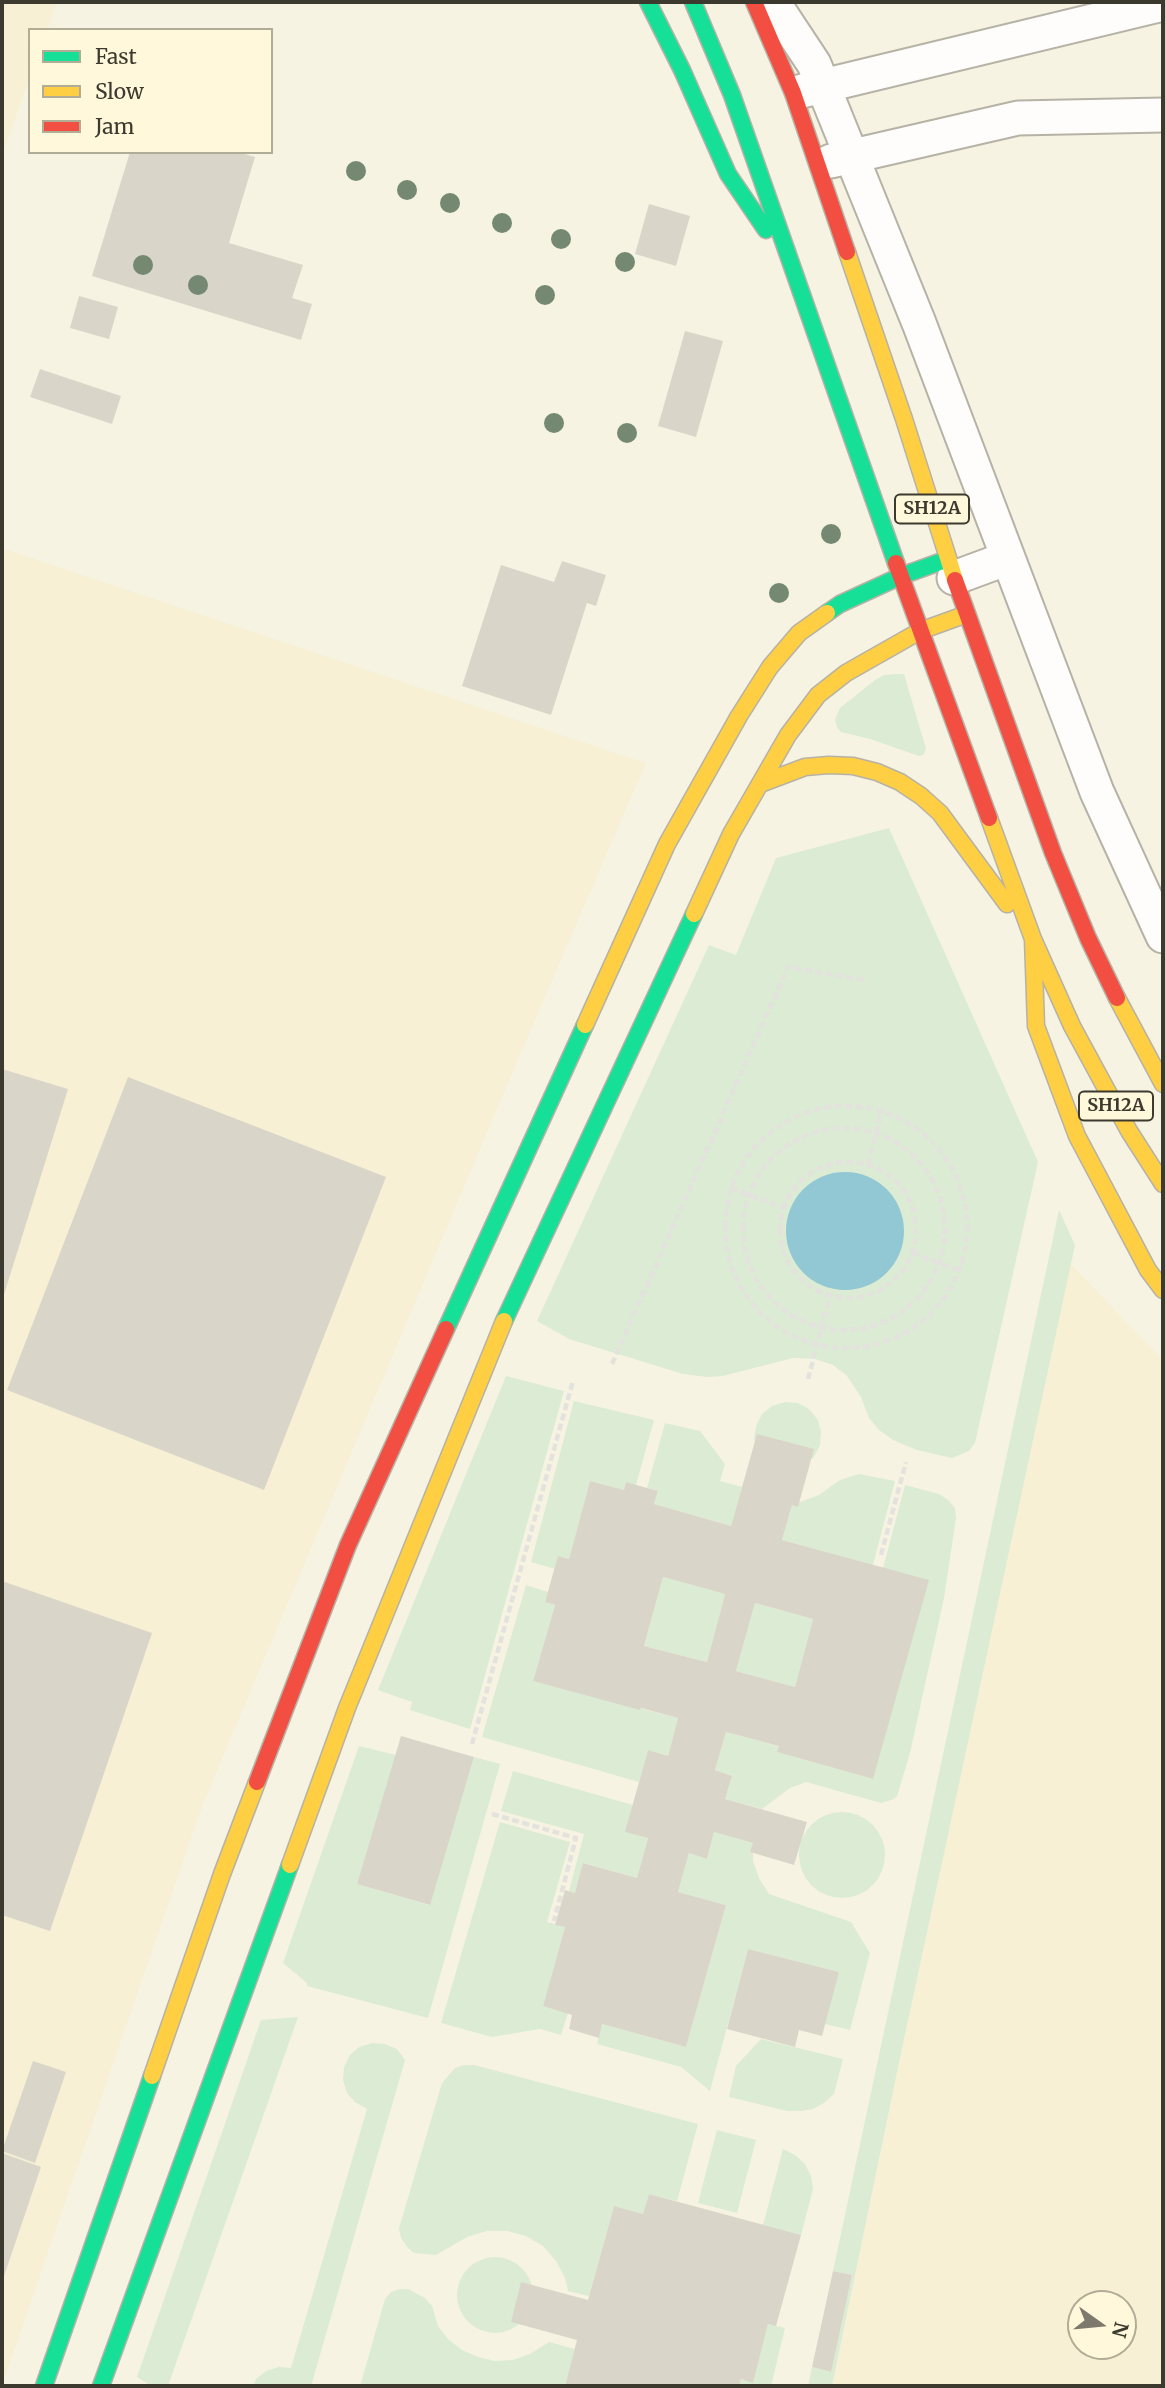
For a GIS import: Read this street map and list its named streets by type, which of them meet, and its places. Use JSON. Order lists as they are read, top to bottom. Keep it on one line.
{"streets":{"street":["SH12A"]},"legend":["Fast","Slow","Jam"],"north":"right"}
